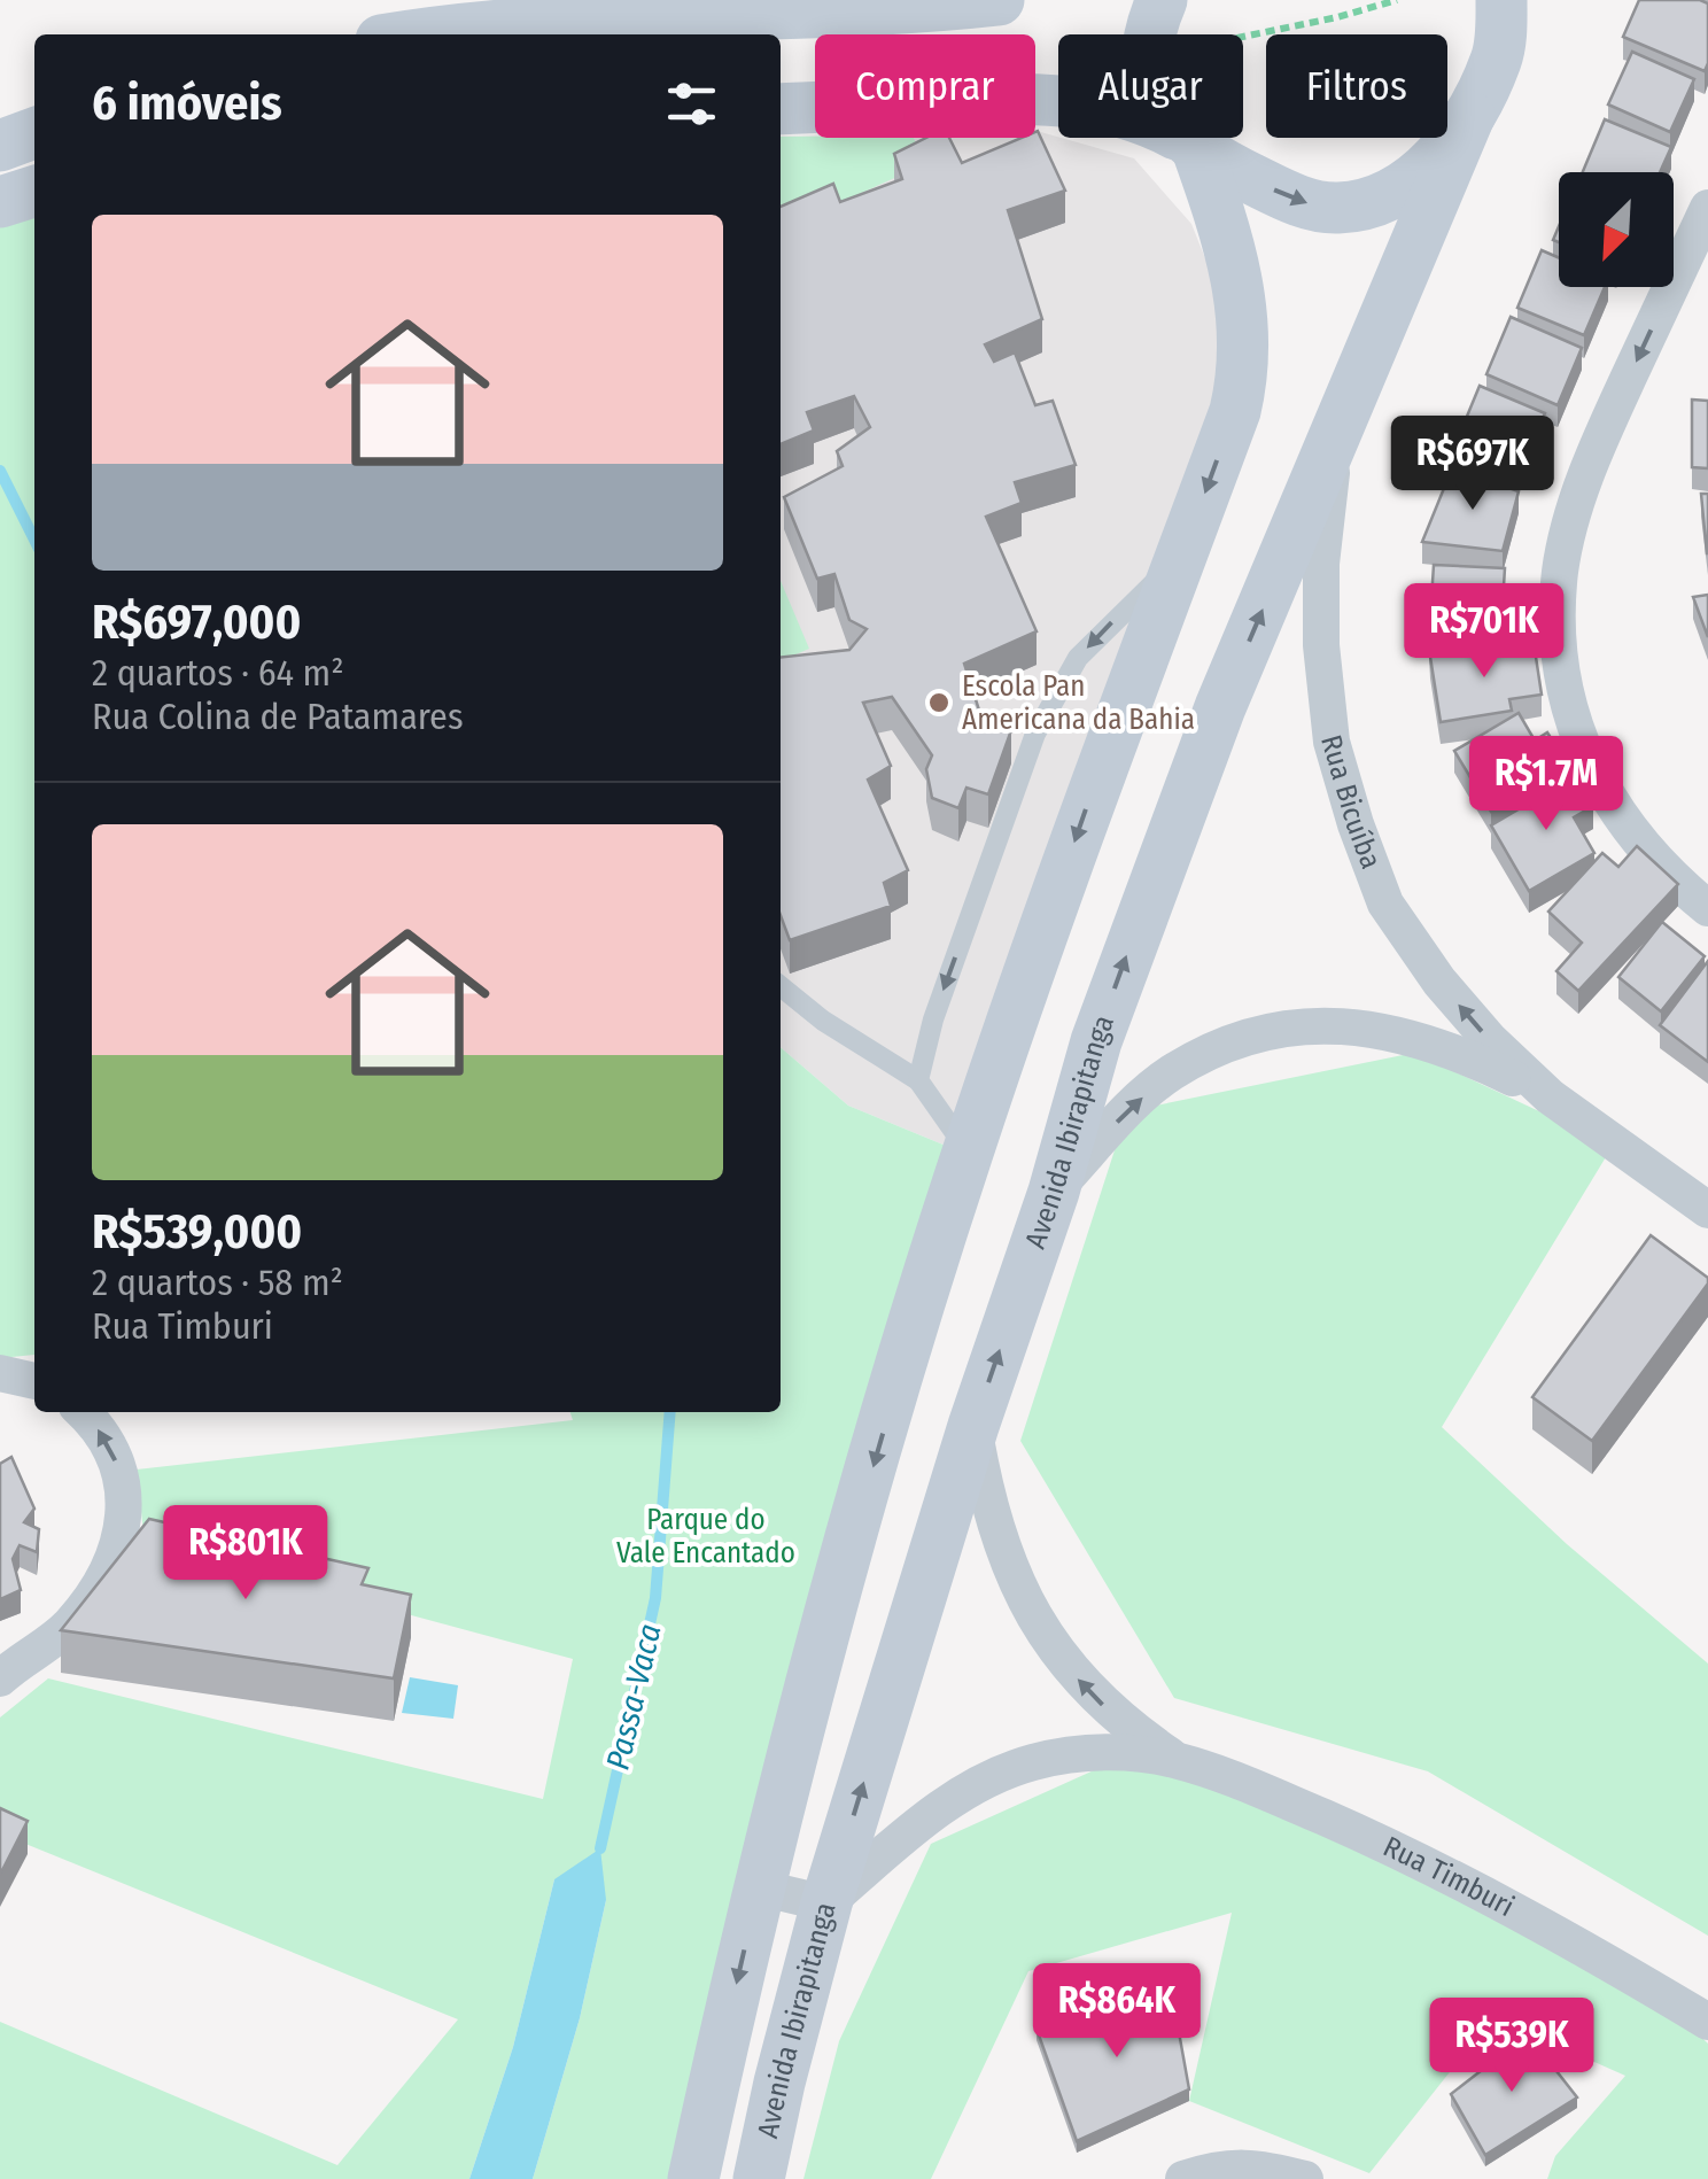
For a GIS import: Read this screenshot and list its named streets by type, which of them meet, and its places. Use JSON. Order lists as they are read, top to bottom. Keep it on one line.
{"streets":{"main road":["Avenida Ibirapitanga"],"street":["Rua Bicuíba","Rua Timburi"]},"crossings":[["Rua Bicuíba","Avenida Ibirapitanga"],["Avenida Ibirapitanga","Rua Timburi"]],"water":["Passa-Vaca"],"parks":["Parque do Vale Encantado"],"places":["Escola Pan Americana da Bahia"],"north":"bottom left","page":{"chip":["Comprar","Alugar","Filtros"],"heading":"6 imóveis","list":[{"name":"R$697,000","note":"2 quartos · 64 m² · Rua Colina de Patamares"},{"name":"R$539,000","note":"2 quartos · 58 m² · Rua Timburi"}],"price":["R$697K","R$701K","R$1.7M","R$801K","R$864K","R$539K"]}}
